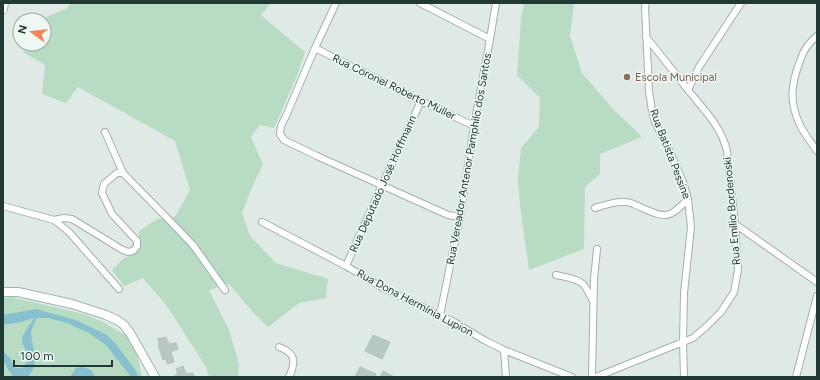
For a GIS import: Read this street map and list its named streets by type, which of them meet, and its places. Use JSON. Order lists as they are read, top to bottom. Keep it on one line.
{"streets":{"street":["Rua Coronel Roberto Müller","Rua Batista Pessine","Rua Vereador Antenor Pamphilo dos Santos","Rua Deputado José Hoffmann","Rua Emílio Bordenoski","Rua Dona Hermínia Lupion"]},"crossings":[["Rua Coronel Roberto Müller","Rua Vereador Antenor Pamphilo dos Santos"],["Rua Coronel Roberto Müller","Rua Deputado José Hoffmann"],["Rua Batista Pessine","Rua Emílio Bordenoski"],["Rua Vereador Antenor Pamphilo dos Santos","Rua Dona Hermínia Lupion"],["Rua Deputado José Hoffmann","Rua Dona Hermínia Lupion"]],"places":["Escola Municipal"],"scale_bar":"100 m","north":"left"}
